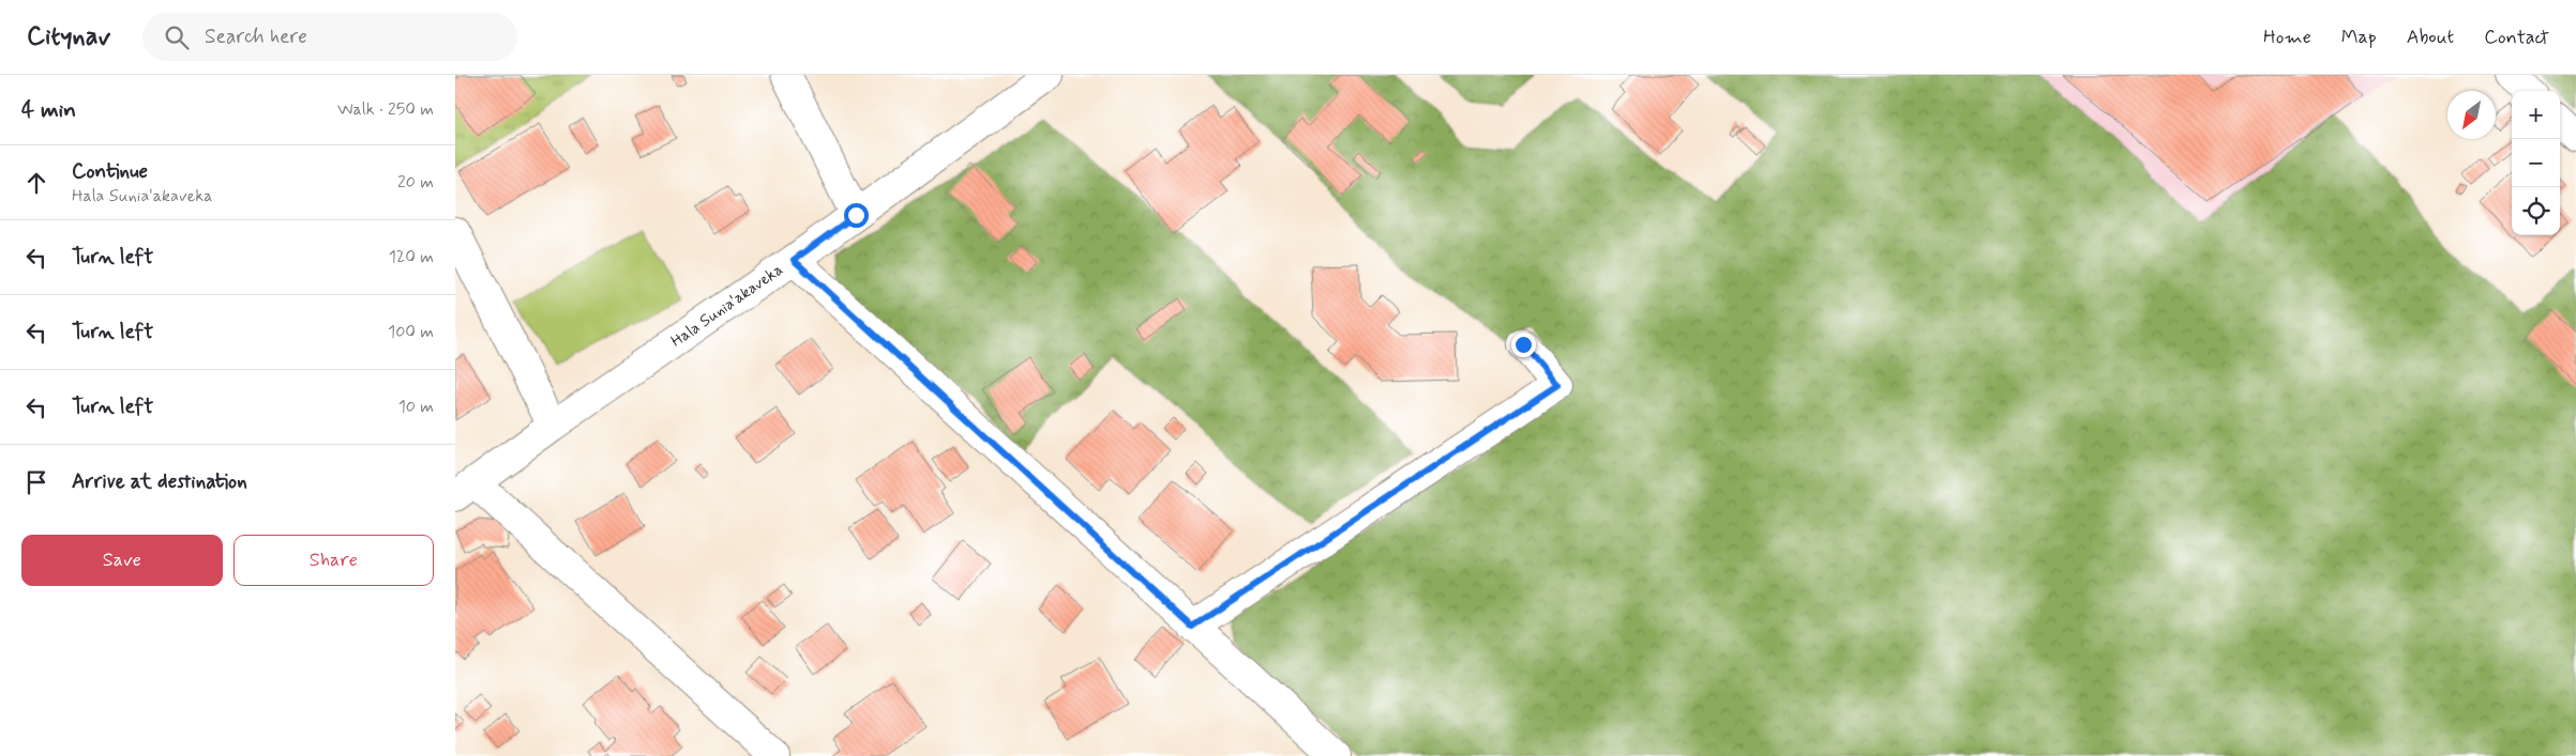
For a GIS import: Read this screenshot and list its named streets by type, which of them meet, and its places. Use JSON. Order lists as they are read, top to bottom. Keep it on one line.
{"streets":{"street":["Hala Sunia'akaveka"]},"north":"bottom left","page":{"header":"Citynav","search":"Search here","nav":["Home","Map","About","Contact"],"heading":["4 min","Walk · 250 m"],"map_buttons":["+","−"],"list":[["Continue","Hala Sunia'akaveka","20 m"],["Turn left","120 m"],["Turn left","100 m"],["Turn left","10 m"],"Arrive at destination"],"buttons":["Save","Share"]}}
